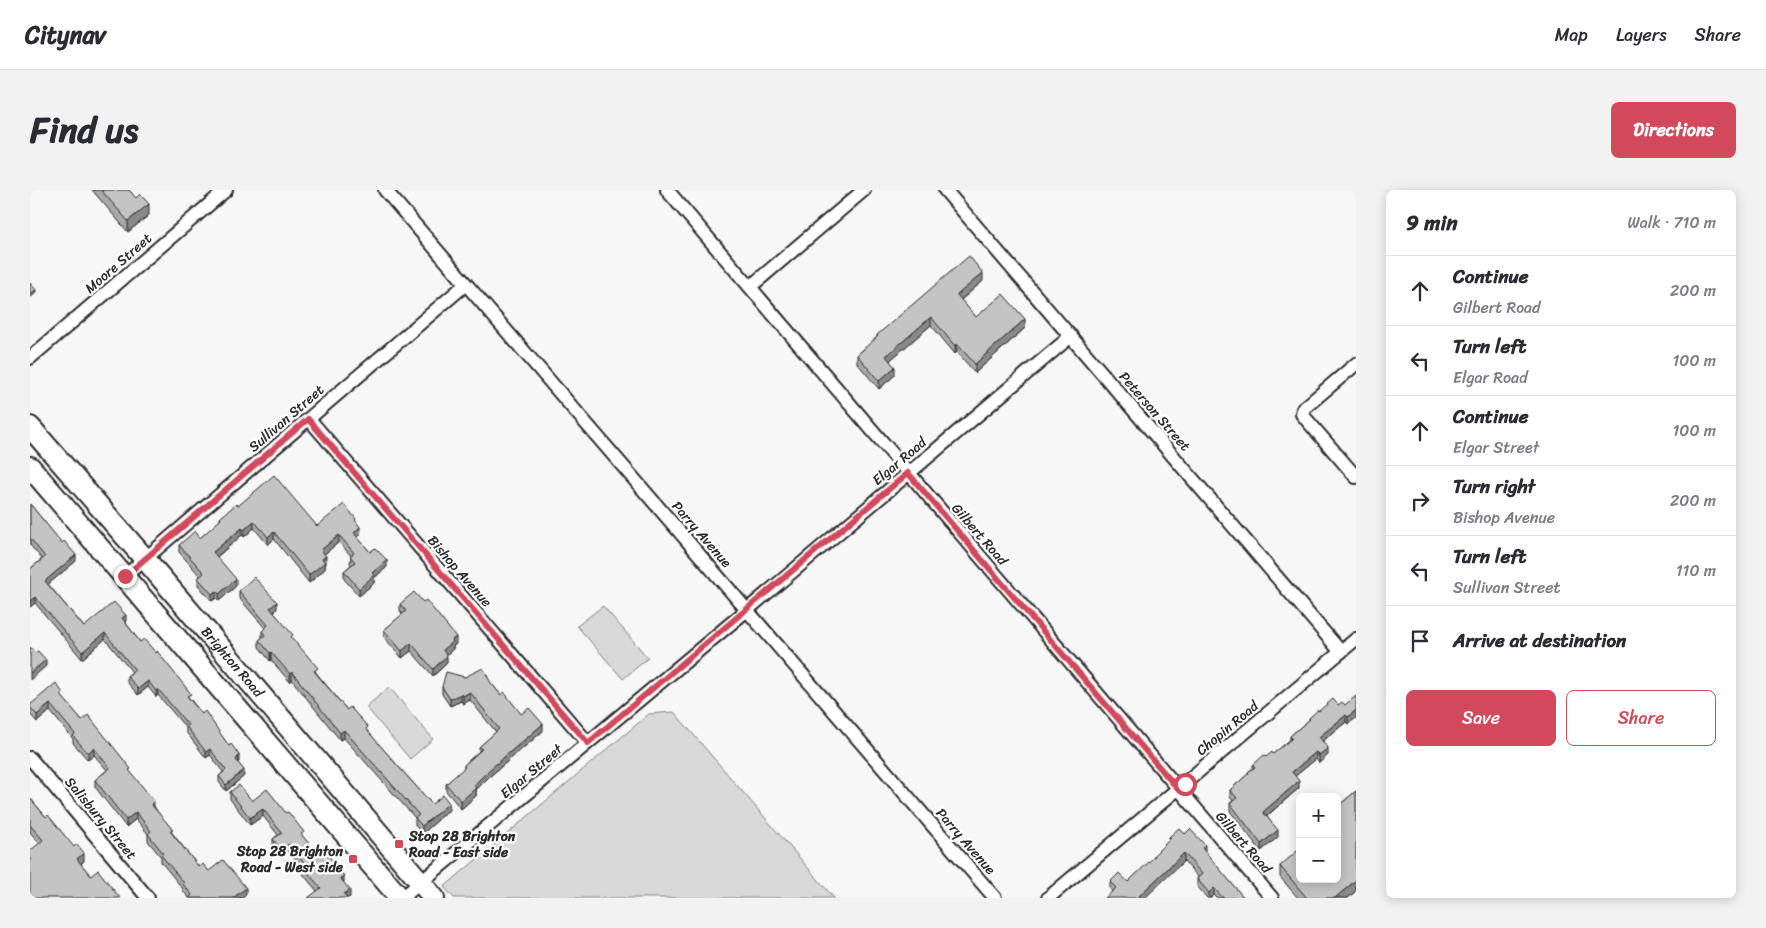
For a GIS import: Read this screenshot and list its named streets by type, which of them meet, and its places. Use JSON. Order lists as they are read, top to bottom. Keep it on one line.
{"streets":{"main road":["Brighton Road"],"street":["Moore Street","Peterson Street","Sullivan Street","Elgar Road","Parry Avenue","Gilbert Road","Bishop Avenue","Chopin Road","Elgar Street","Salisbury Street"]},"crossings":[["Peterson Street","Elgar Road"],["Peterson Street","Chopin Road"],["Sullivan Street","Parry Avenue"],["Sullivan Street","Bishop Avenue"],["Sullivan Street","Brighton Road"],["Elgar Road","Parry Avenue"],["Elgar Road","Gilbert Road"],["Elgar Road","Elgar Street"],["Parry Avenue","Elgar Street"],["Gilbert Road","Chopin Road"],["Bishop Avenue","Elgar Street"],["Brighton Road","Elgar Street"]],"places":{"transit":["Stop 28 Brighton Road - East side","Stop 28 Brighton Road - West side"]},"page":{"header":"Citynav","nav":["Map","Layers","Share"],"title":"Find us","buttons":["Directions",["Save","Share"]],"heading":["9 min","Walk · 710 m"],"list":[["Continue","Gilbert Road","200 m"],["Turn left","Elgar Road","100 m"],["Continue","Elgar Street","100 m"],["Turn right","Bishop Avenue","200 m"],["Turn left","Sullivan Street","110 m"],"Arrive at destination"],"map_buttons":["+","−"]}}
